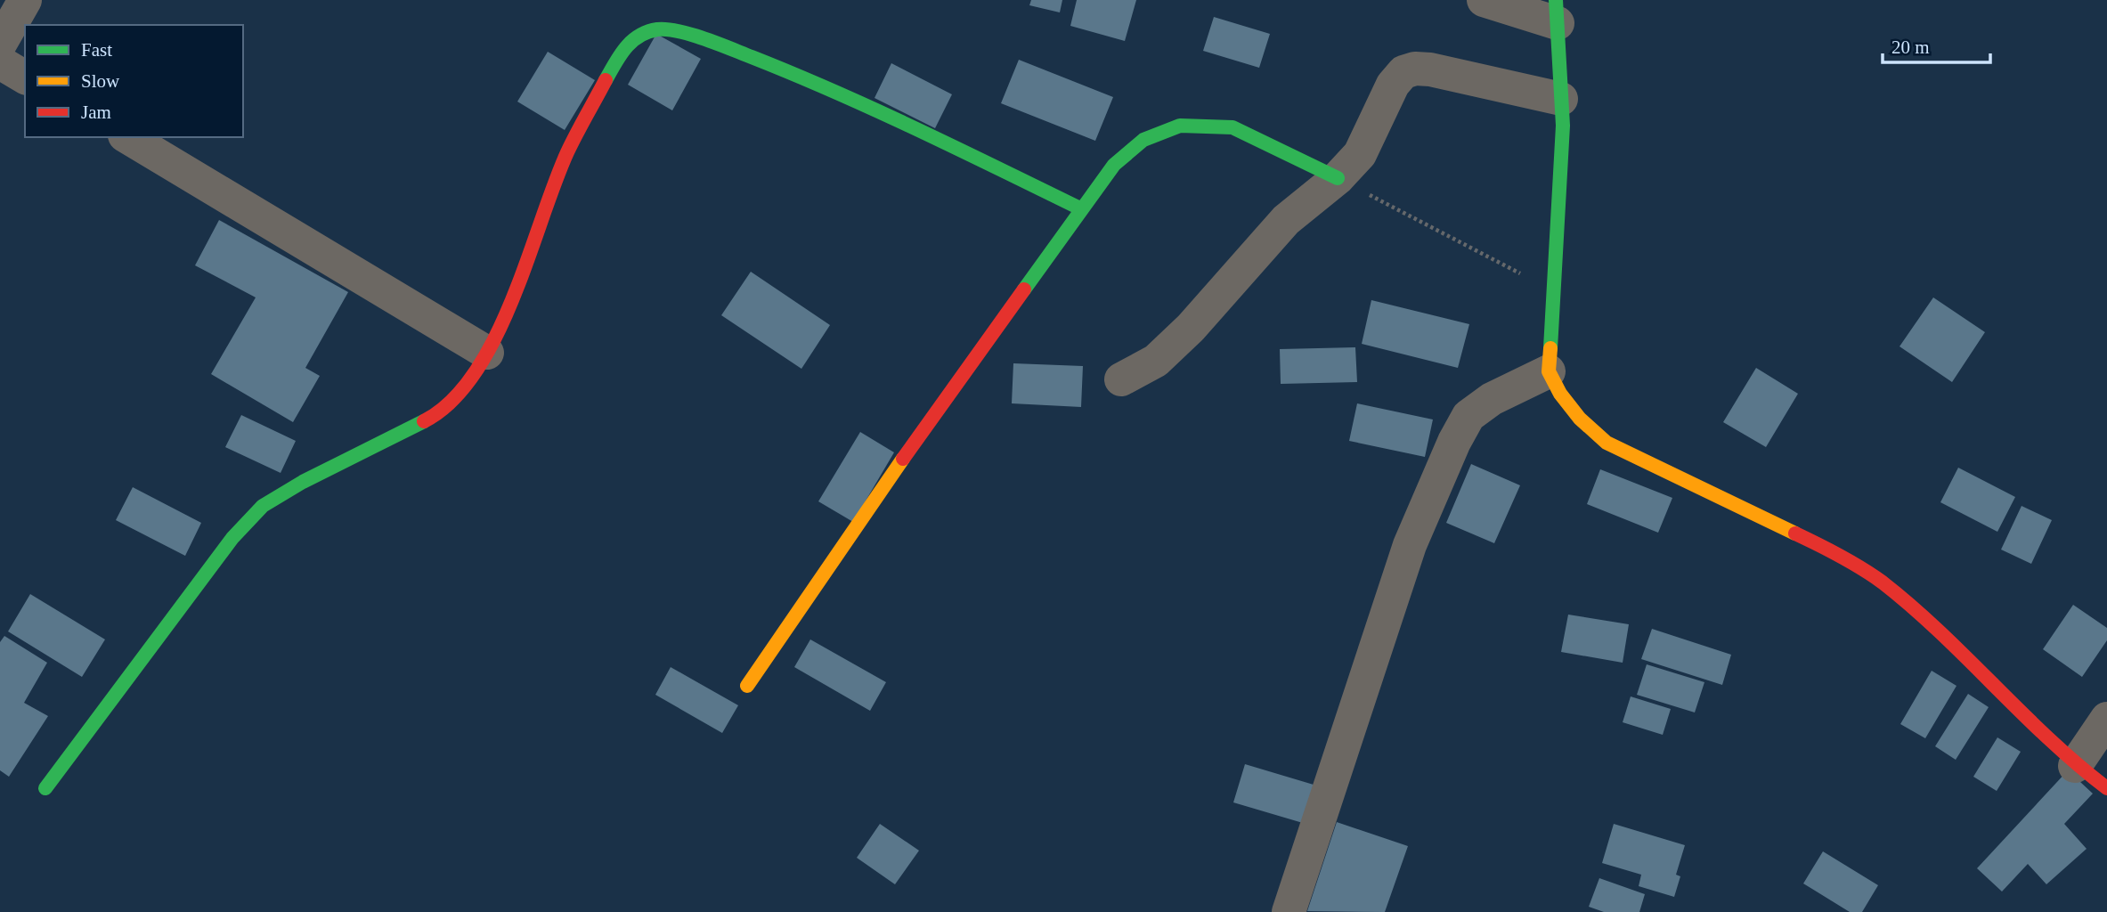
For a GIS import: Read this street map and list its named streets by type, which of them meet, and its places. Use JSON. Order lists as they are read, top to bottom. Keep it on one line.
{"legend":["Fast","Slow","Jam"],"scale_bar":"20 m"}
